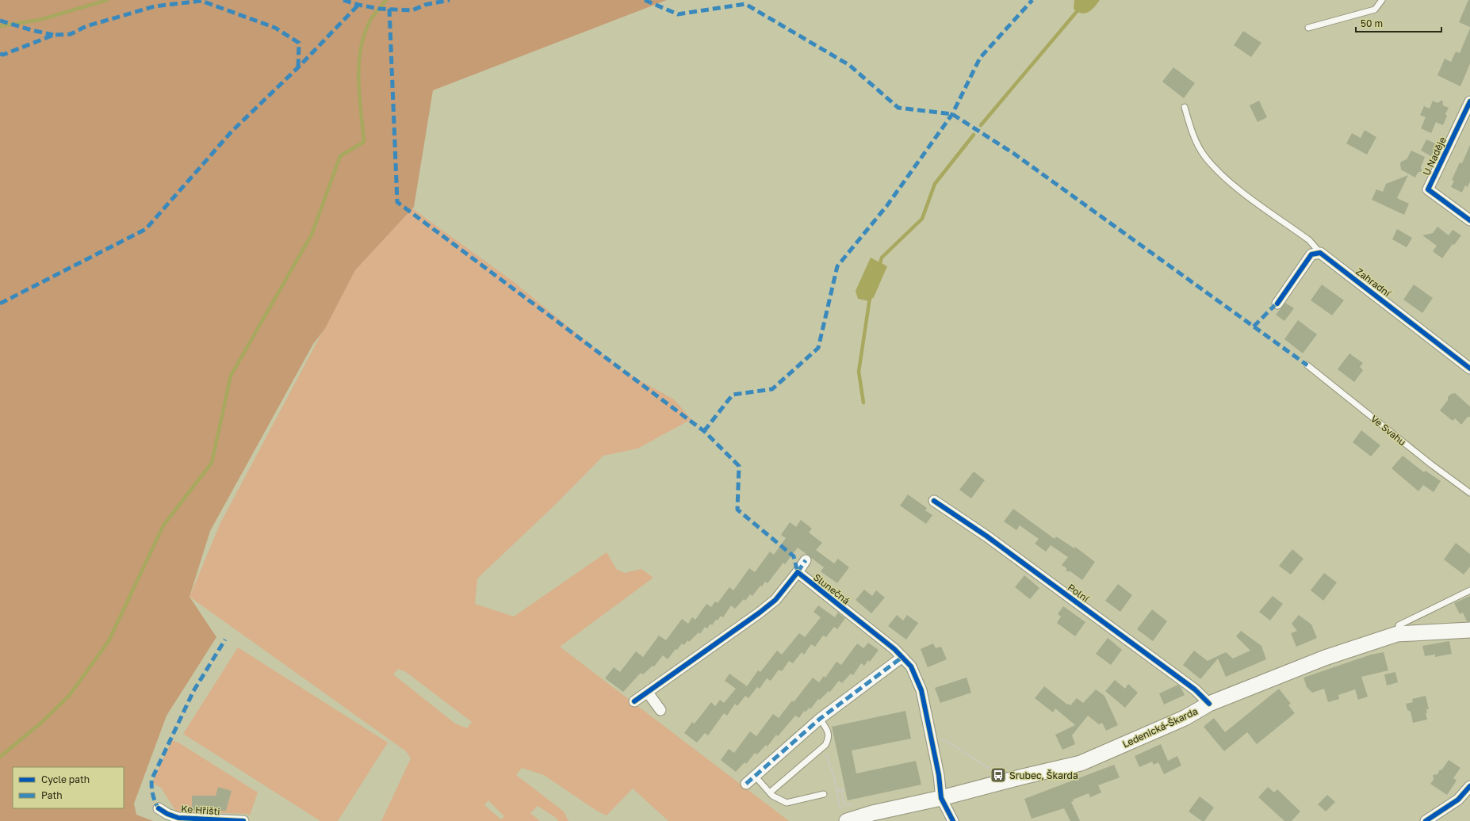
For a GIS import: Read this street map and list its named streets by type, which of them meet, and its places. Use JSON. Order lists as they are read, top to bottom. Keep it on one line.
{"streets":{"main road":["Ledenická-Škarda"],"street":["U Naděje","Zahradní","Slunečná","Polní","Ke Hřišti"],"lane":["Ve Svahu"]},"crossings":[["Slunečná","Ledenická-Škarda"],["Polní","Ledenická-Škarda"]],"places":{"bus stop":["Srubec, Škarda"]},"legend":["Cycle path","Path"],"scale_bar":"50 m"}
